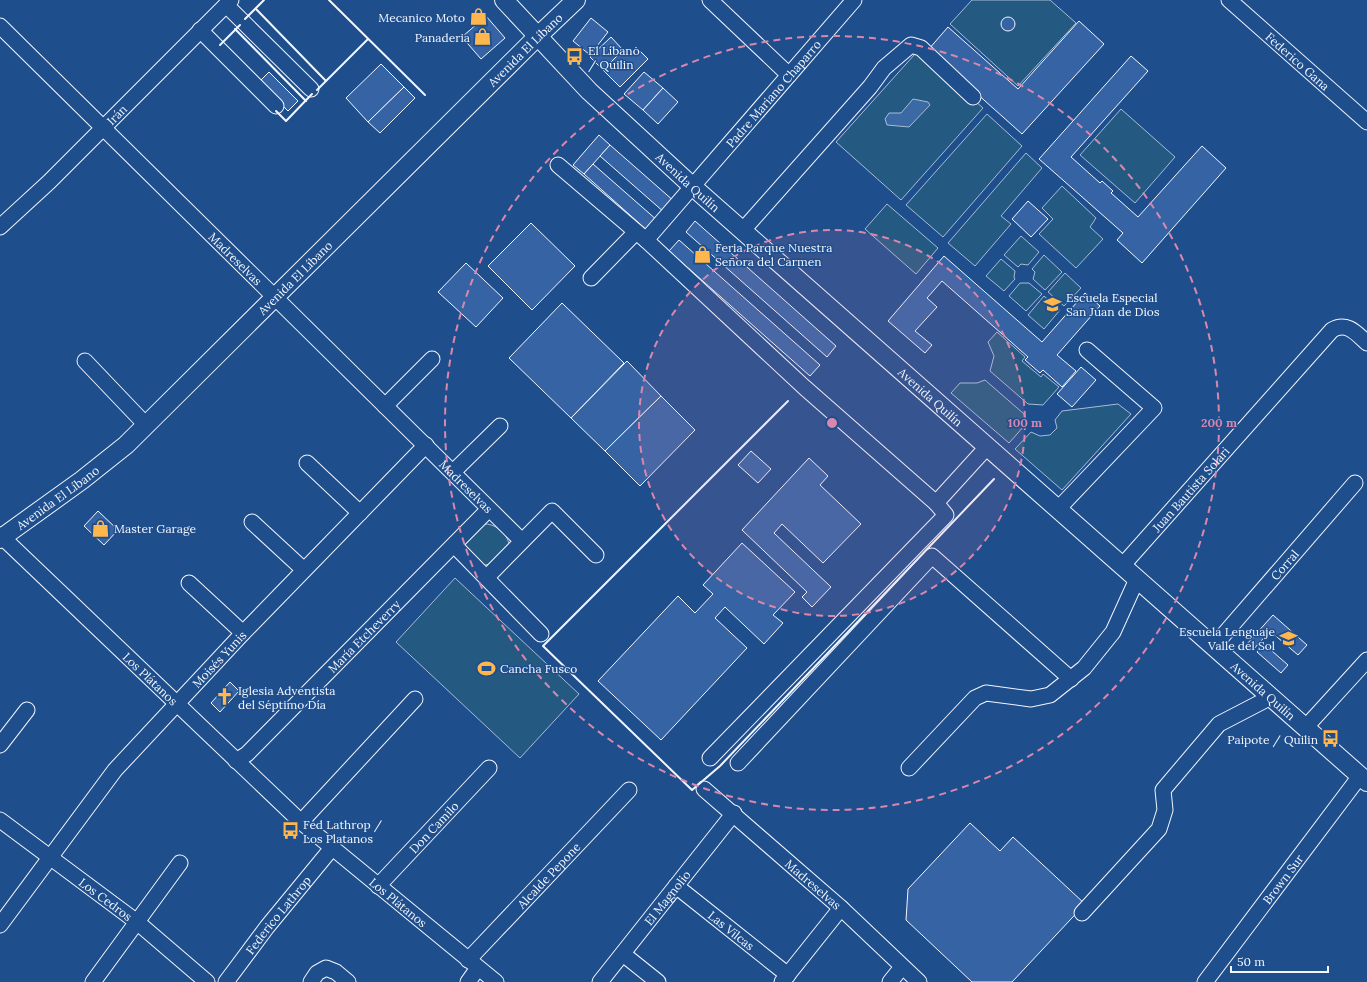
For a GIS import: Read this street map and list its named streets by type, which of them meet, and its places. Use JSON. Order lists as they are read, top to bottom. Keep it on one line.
{"streets":{"main road":["Avenida El Líbano","Avenida Quilín"],"street":["Federico Gana","Padre Mariano Chaparro","Irán","Madreselvas","Juan Bautista Solari","Corral","María Etcheverry","Moisés Yunis","Los Plátanos","Don Camilo","Alcalde Pepone","Brown Sur","El Magnolio","Los Cedros","Federico Lathrop","Las Vilcas"]},"crossings":[["Avenida El Líbano","Avenida Quilín"],["Avenida El Líbano","Madreselvas"],["Avenida El Líbano","Los Plátanos"],["Padre Mariano Chaparro","Avenida Quilín"],["Irán","Madreselvas"],["Avenida Quilín","Juan Bautista Solari"],["Avenida Quilín","Corral"],["Avenida Quilín","Brown Sur"],["Madreselvas","María Etcheverry"],["Madreselvas","Moisés Yunis"],["Madreselvas","El Magnolio"],["María Etcheverry","Los Plátanos"],["Moisés Yunis","Los Plátanos"],["Moisés Yunis","Los Cedros"],["Los Plátanos","Don Camilo"],["Los Plátanos","Alcalde Pepone"],["Los Plátanos","Federico Lathrop"],["El Magnolio","Las Vilcas"]],"places":{"shop":["Mecanico Moto","Panaderia","Feria Parque Nuestra Señora del Carmen","Master Garage"],"bus stop":["El Líbano / Quilin","Paipote / Quilin","Fed Lathrop / Los Platanos"],"school or university":["Escuela Especial San Juan de Dios","Escuela Lenguaje Valle del Sol"],"sports":["Cancha Fusco"],"church":["Iglesia Adventista del Séptimo Día"]},"scale_bar":"50 m","rings":["100 m","200 m"]}
